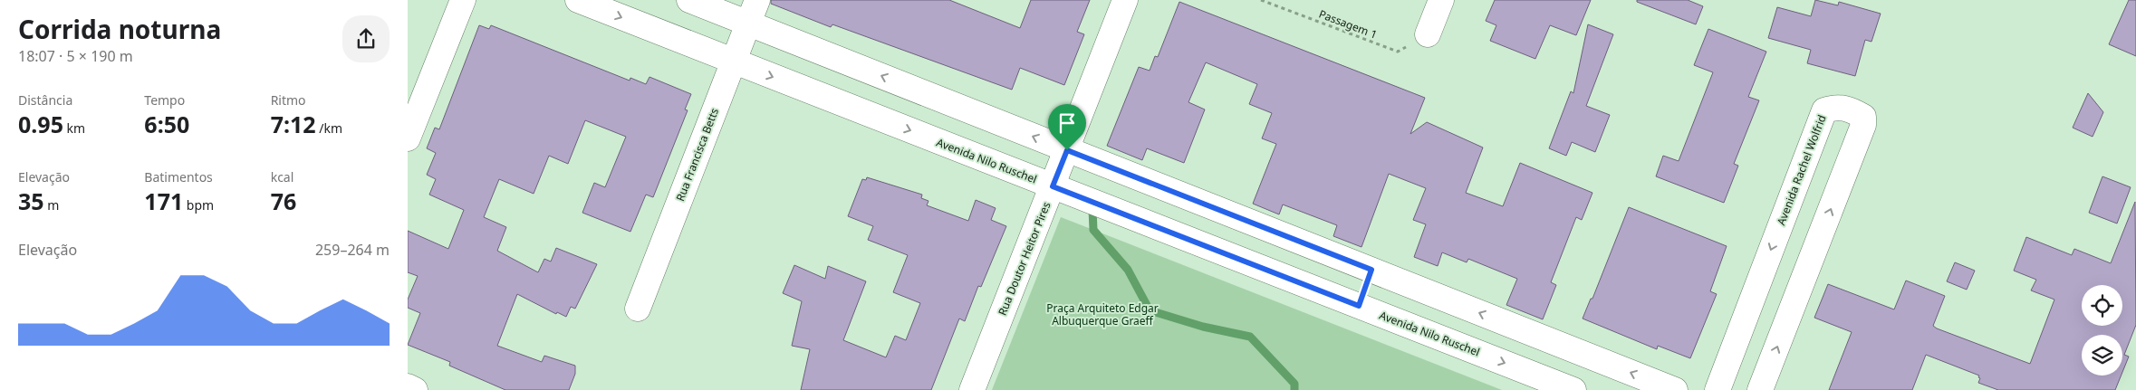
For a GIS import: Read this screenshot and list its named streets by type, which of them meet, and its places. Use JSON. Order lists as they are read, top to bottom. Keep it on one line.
{"streets":{"street":["Rua Francisca Betts","Avenida Nilo Ruschel","Avenida Rachel Wolfrid","Rua Doutor Heitor Pires"],"path":["Passagem 1"]},"crossings":[["Rua Francisca Betts","Avenida Nilo Ruschel"],["Avenida Nilo Ruschel","Rua Doutor Heitor Pires"]],"parks":["Praça Arquiteto Edgar Albuquerque Graeff"],"page":{"heading":["Corrida noturna","18:07 · 5 × 190 m"],"stats":[["Distância","0.95 km"],["Tempo","6:50"],["Ritmo","7:12 /km"],["Elevação","35 m"],["Batimentos","171 bpm"],["kcal","76"]],"chart":["Elevação","259–264 m"]}}
